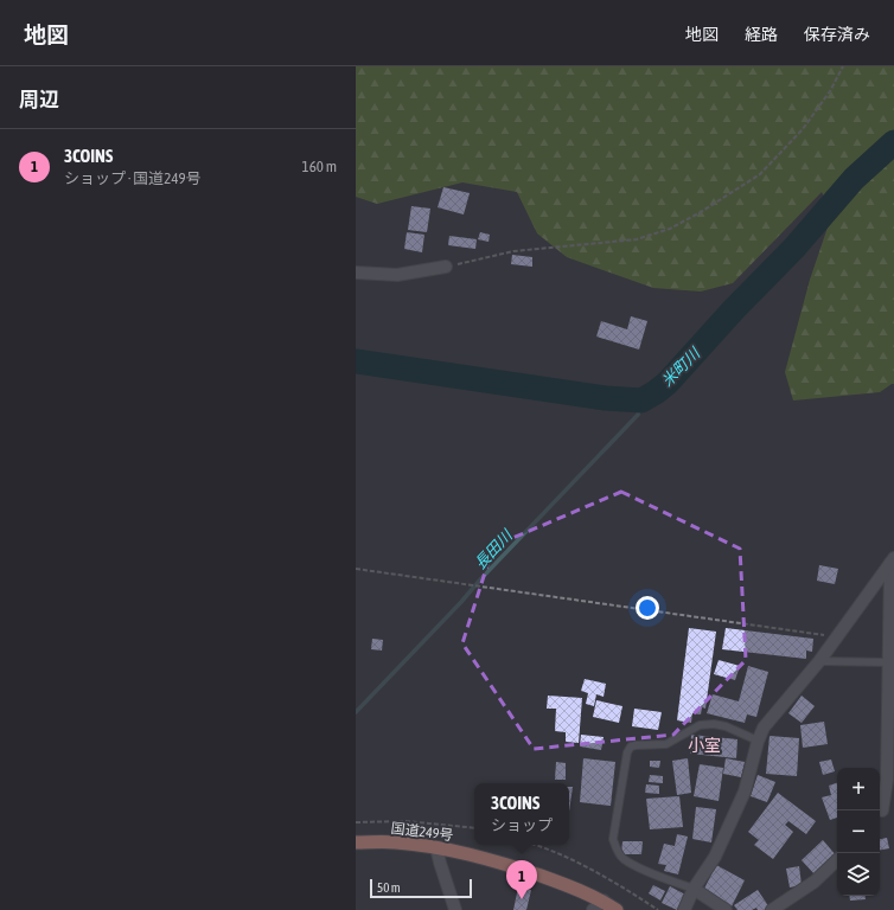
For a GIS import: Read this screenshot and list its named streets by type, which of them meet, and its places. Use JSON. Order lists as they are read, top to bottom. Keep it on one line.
{"streets":{"highway":["国道249号"]},"districts":["小室"],"water":["米町川","長田川"],"scale_bar":"50 m","page":{"header":"地図","nav":["地図","経路","保存済み"],"heading":"周辺","list":[{"mark":"1","name":"3COINS","note":"ショップ · 国道249号","value":"160 m"}],"map_buttons":["+","−"],"popup":["3COINS","ショップ"],"pins":"1","scale":"50 m"}}
